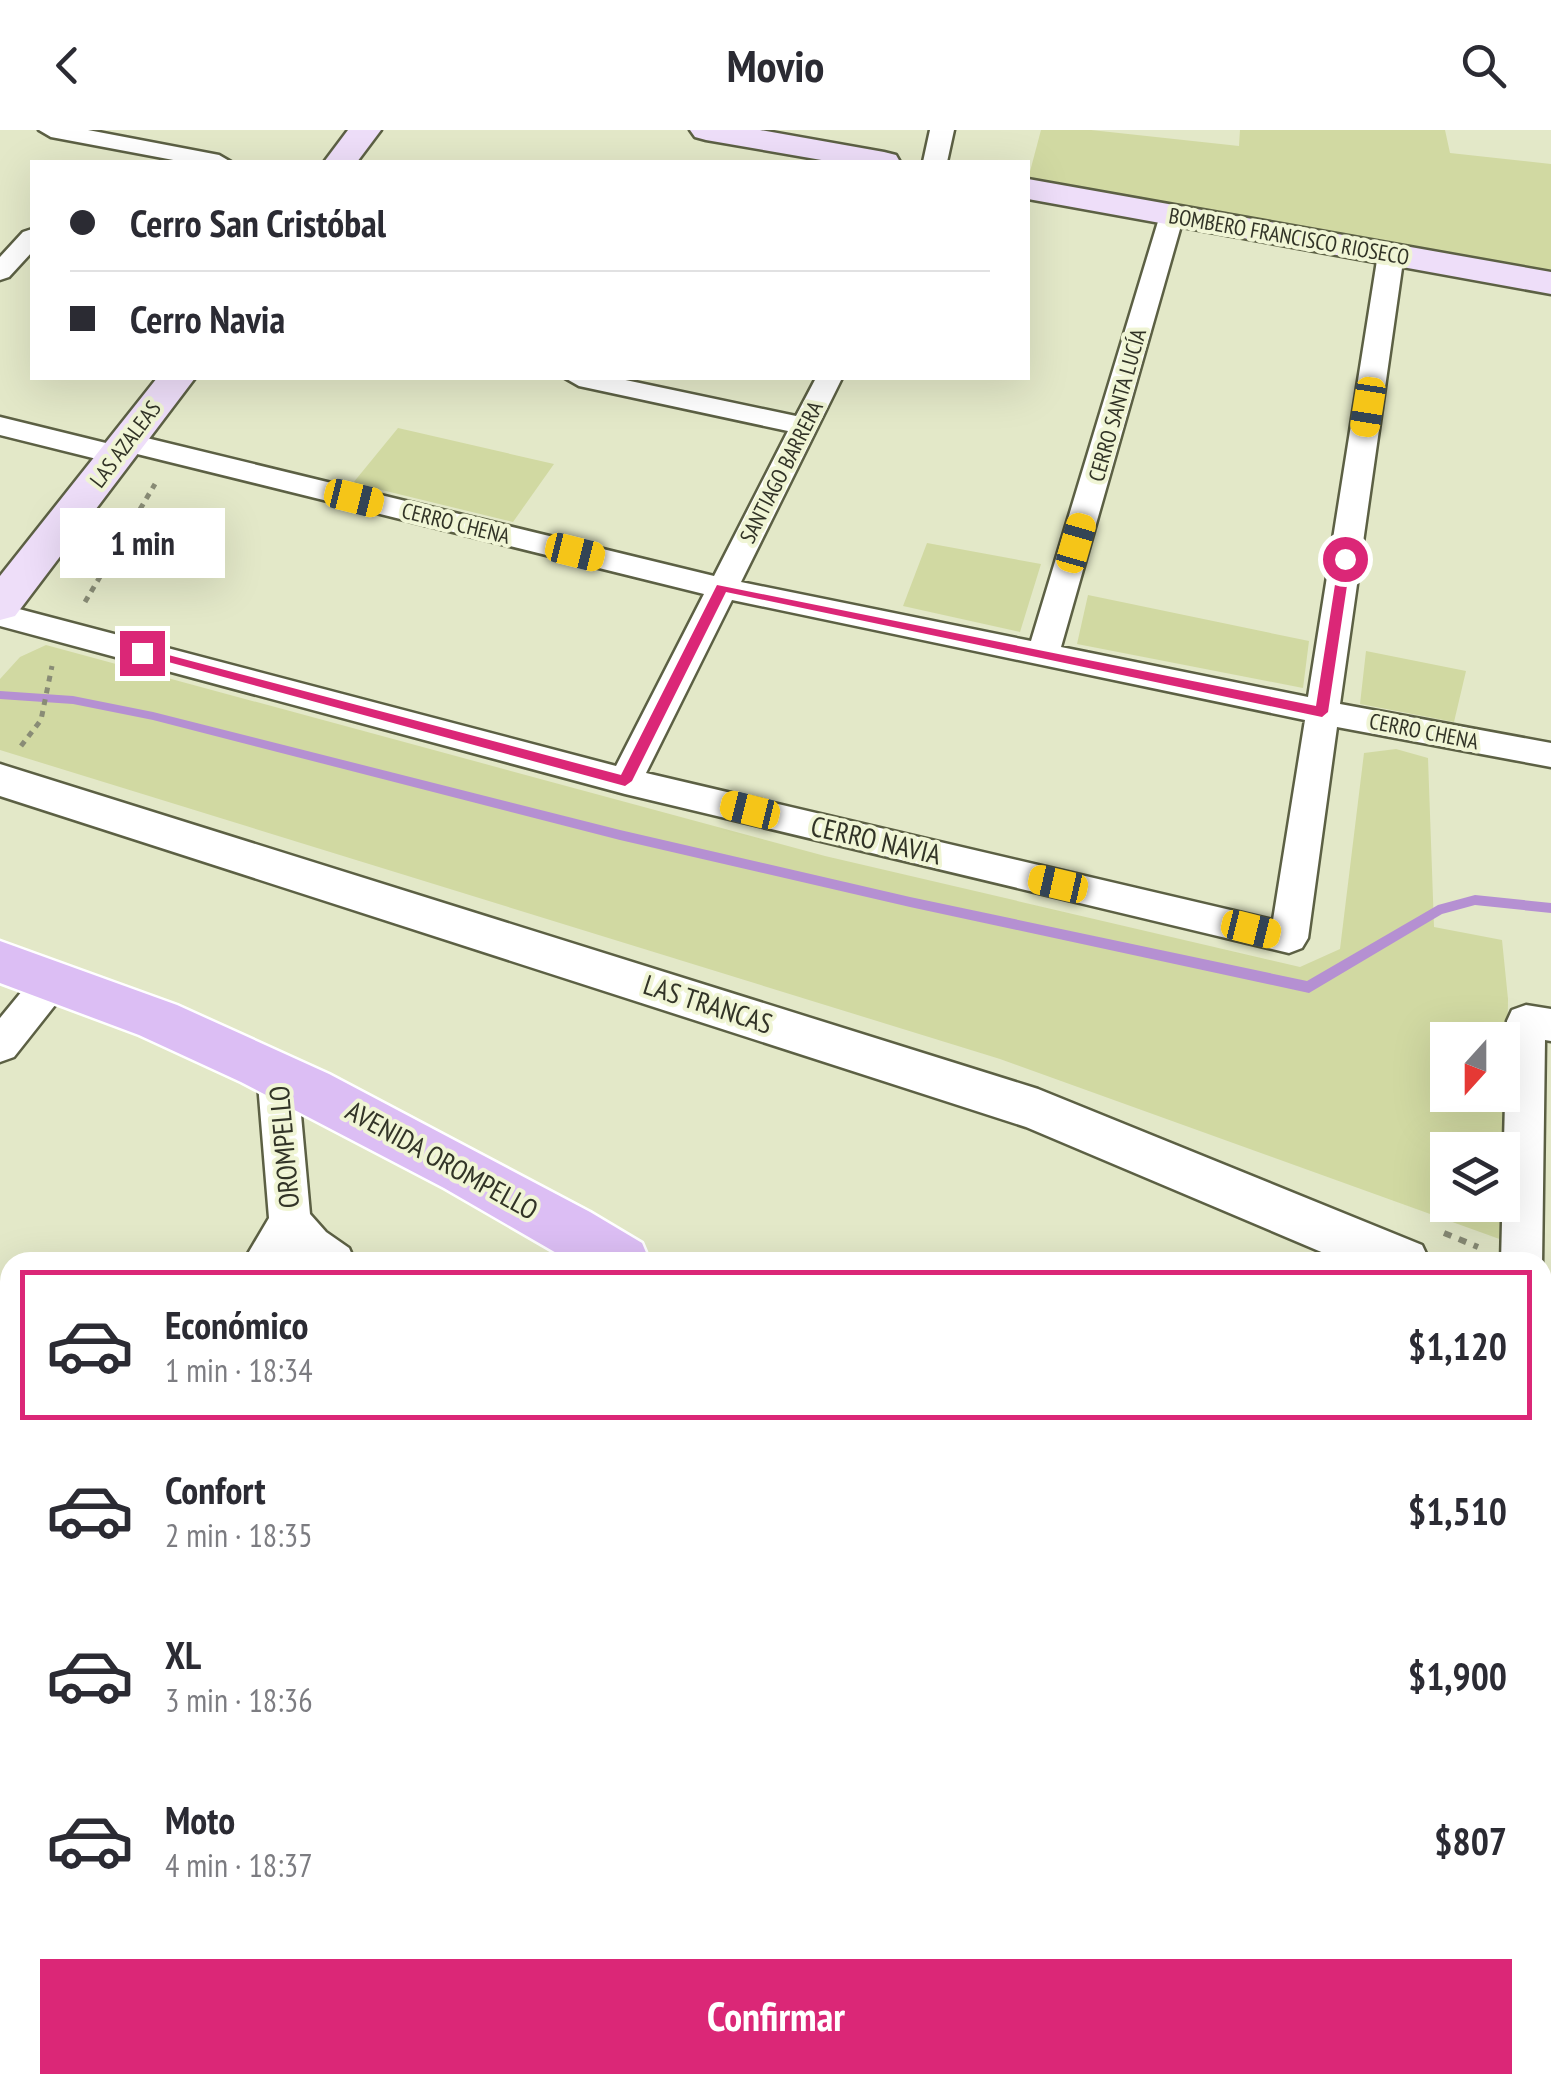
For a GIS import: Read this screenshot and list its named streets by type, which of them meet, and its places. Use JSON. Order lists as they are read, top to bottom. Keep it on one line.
{"streets":{"main road":["BOMBERO FRANCISCO RIOSECO","LAS AZALEAS","AVENIDA OROMPELLO"],"street":["CERRO SANTA LUCÍA","SANTIAGO BARRERA","CERRO CHENA","CERRO NAVIA","LAS TRANCAS","OROMPELLO"]},"crossings":[["BOMBERO FRANCISCO RIOSECO","CERRO SANTA LUCÍA"],["CERRO SANTA LUCÍA","CERRO CHENA"],["LAS AZALEAS","CERRO CHENA"],["SANTIAGO BARRERA","CERRO CHENA"],["SANTIAGO BARRERA","CERRO NAVIA"],["CERRO CHENA","CERRO NAVIA"],["OROMPELLO","AVENIDA OROMPELLO"]],"north":"bottom","page":{"header":"Movio","banner":["Cerro San Cristóbal","Cerro Navia"],"bubble":"1 min","list":[{"name":"Económico","note":"1 min · 18:34","value":"$1,120"},{"name":"Confort","note":"2 min · 18:35","value":"$1,510"},{"name":"XL","note":"3 min · 18:36","value":"$1,900"},{"name":"Moto","note":"4 min · 18:37","value":"$807"}],"buttons":"Confirmar"}}
